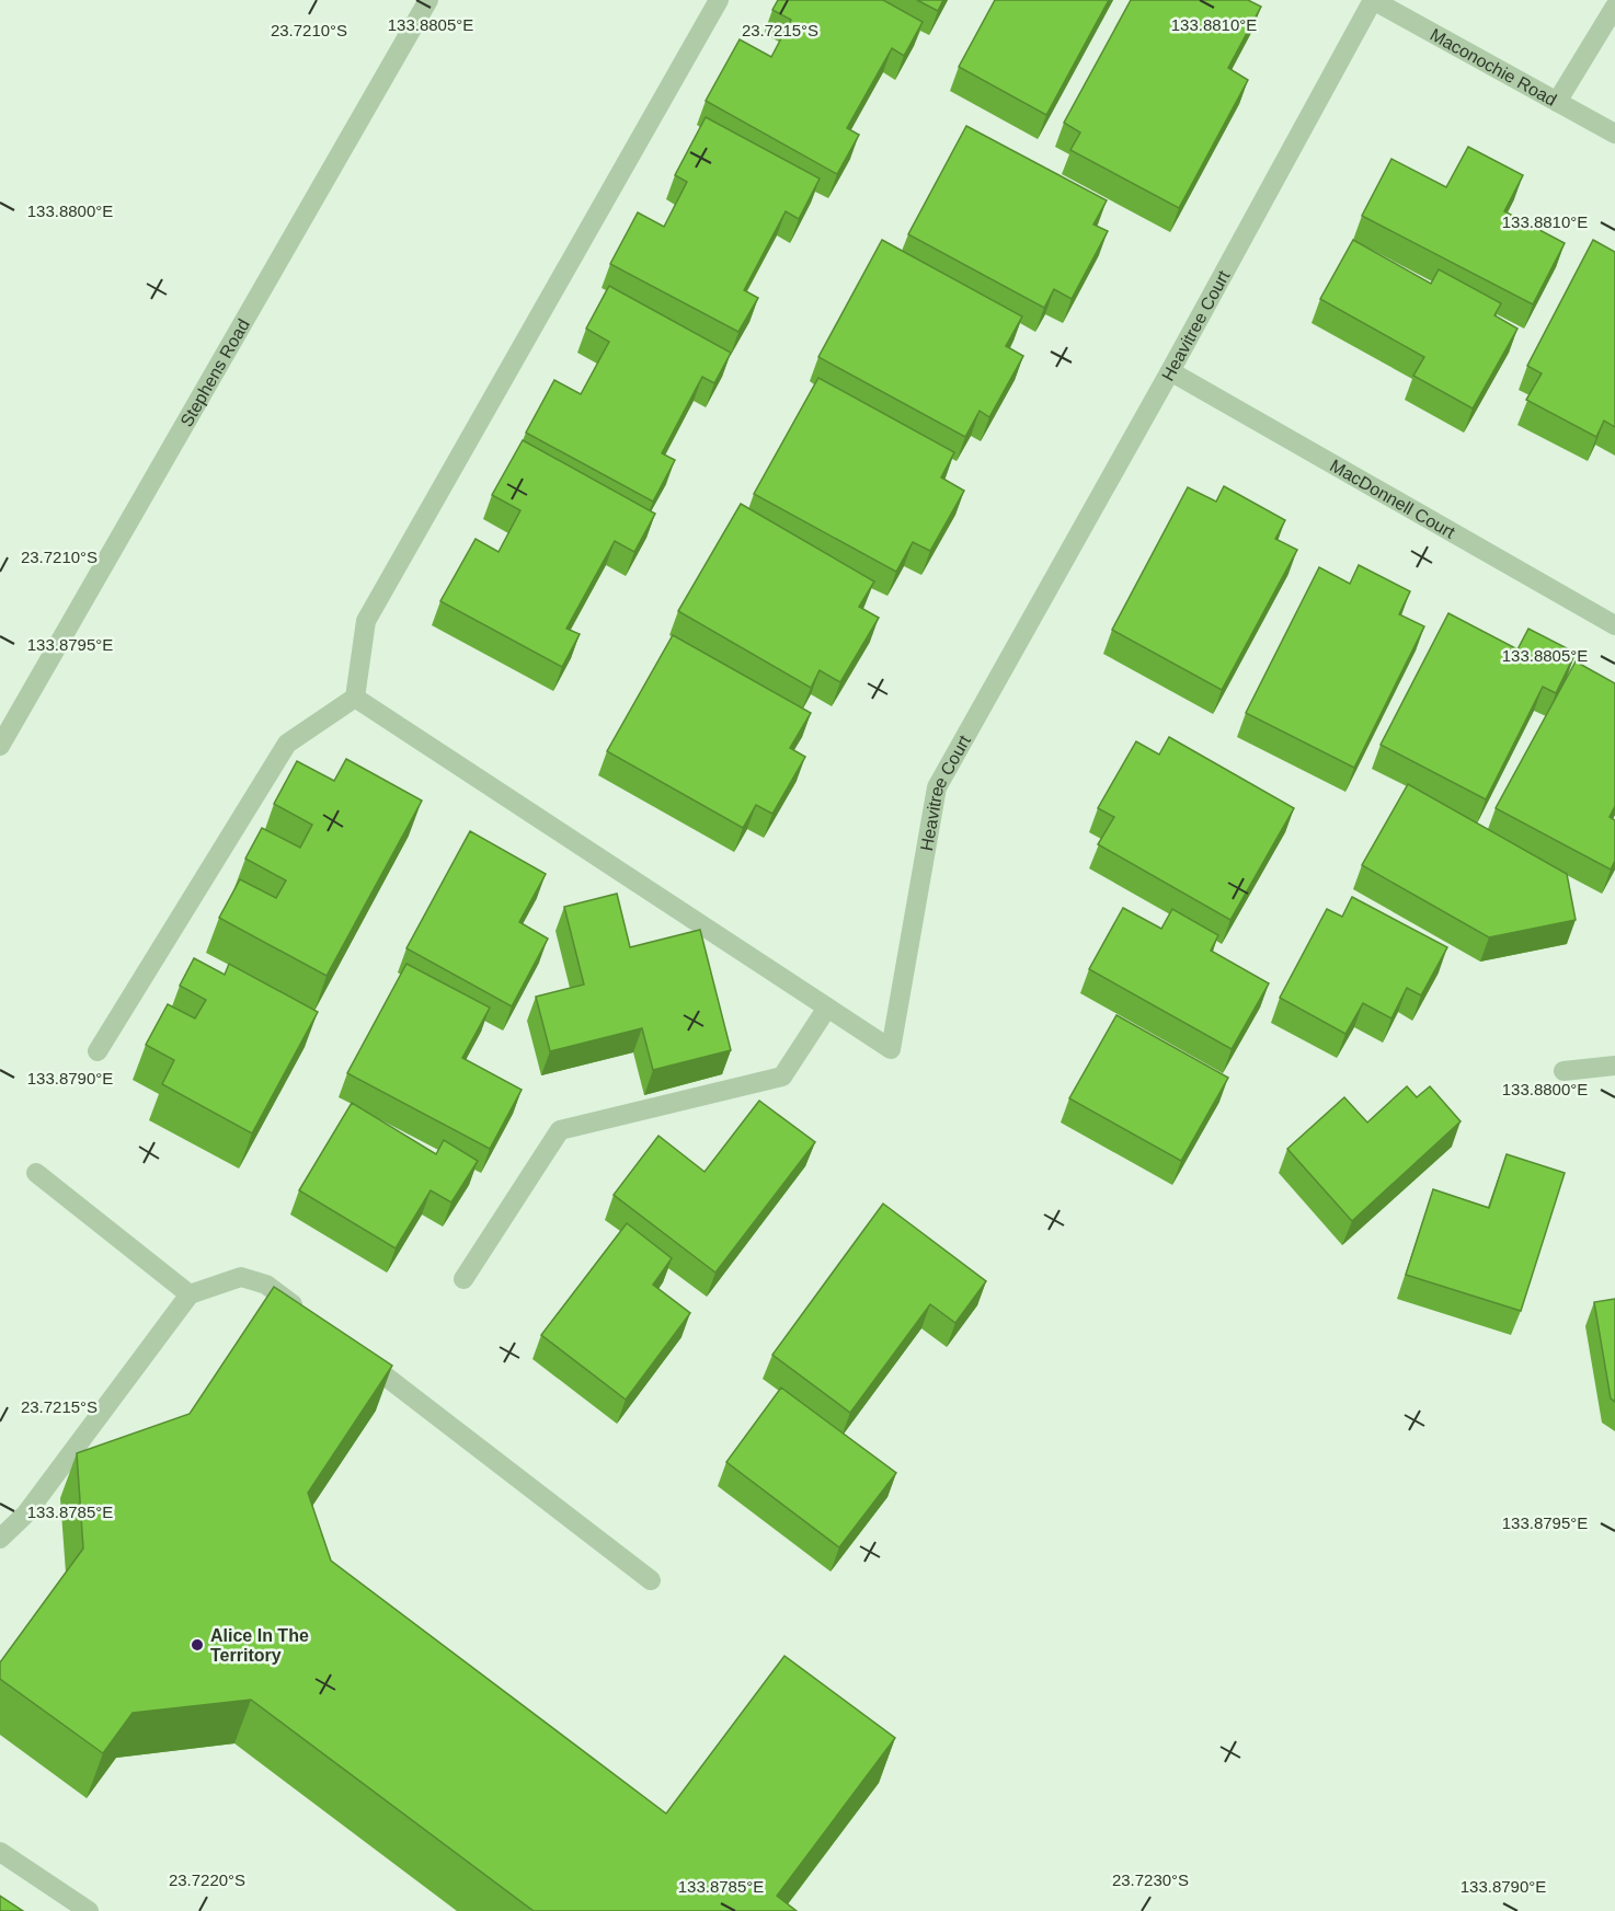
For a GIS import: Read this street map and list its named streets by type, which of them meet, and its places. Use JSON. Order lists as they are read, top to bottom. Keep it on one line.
{"streets":{"street":["Maconochie Road","Heavitree Court","Stephens Road","MacDonnell Court"]},"crossings":[["Maconochie Road","Heavitree Court"],["Heavitree Court","MacDonnell Court"]],"places":["Alice In The Territory"],"coordinates":["133.8805°E","133.8810°E","23.7210°S","23.7215°S","133.8800°E","133.8795°E","133.8790°E","133.8785°E","23.7220°S","23.7230°S"]}
